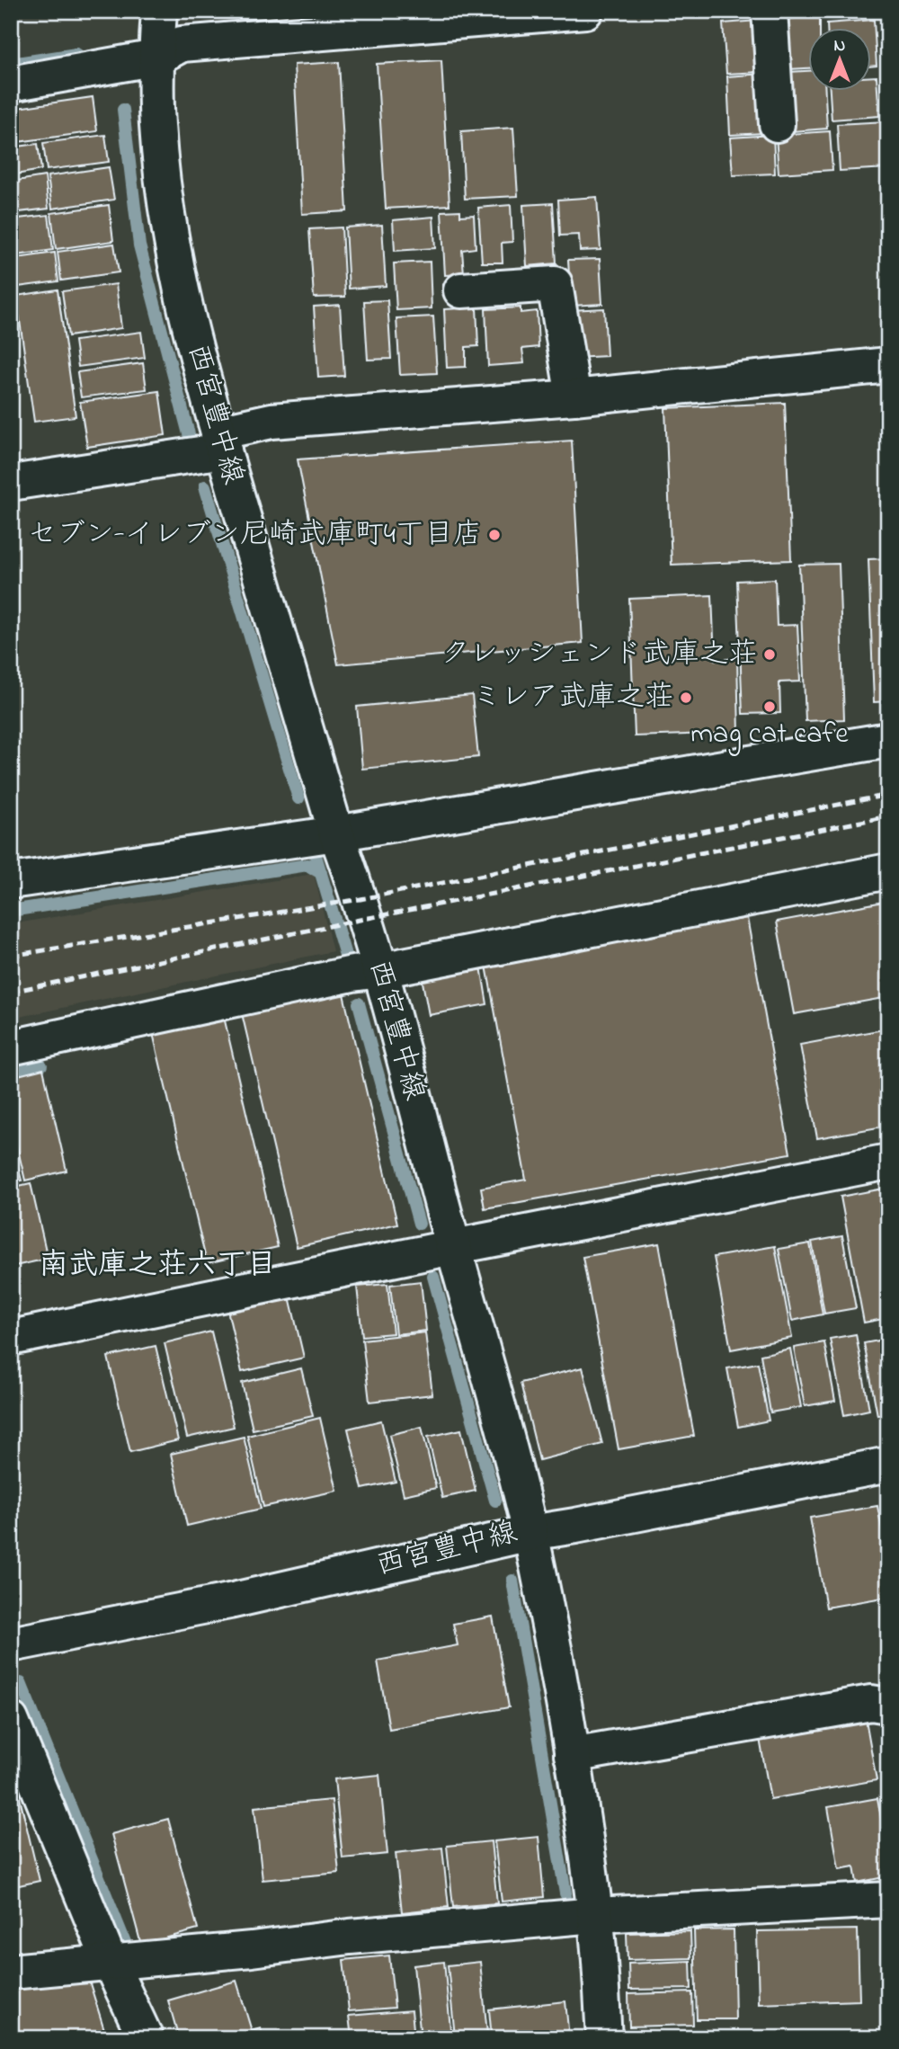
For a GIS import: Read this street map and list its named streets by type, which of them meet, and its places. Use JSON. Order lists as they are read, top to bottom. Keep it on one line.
{"streets":{"street":["西宮豊中線"]},"districts":["南武庫之荘六丁目"],"places":["セブン-イレブン尼崎武庫町4丁目店","クレッシェンド武庫之荘","ミレア武庫之荘","mag cat cafe"],"north":"top"}
